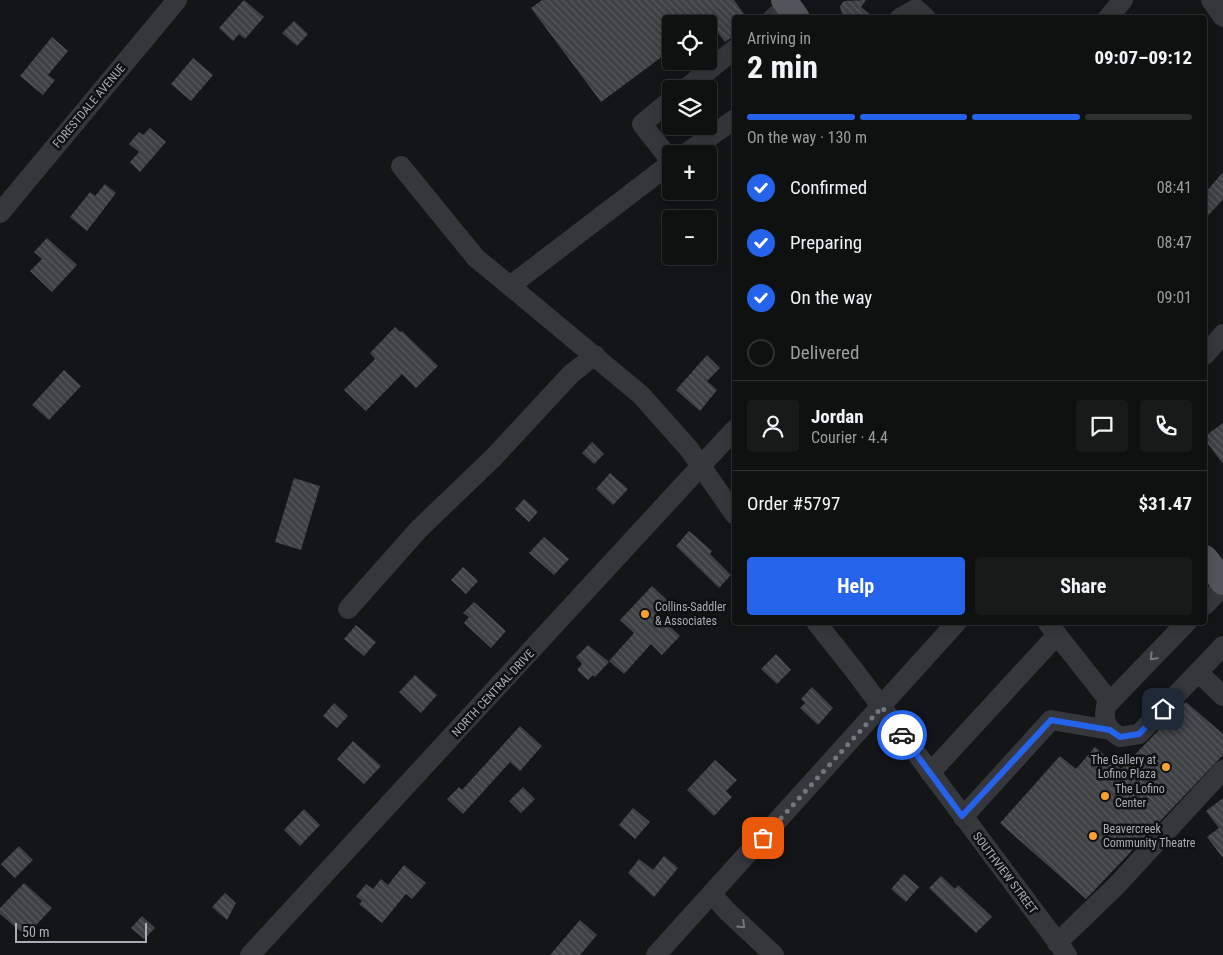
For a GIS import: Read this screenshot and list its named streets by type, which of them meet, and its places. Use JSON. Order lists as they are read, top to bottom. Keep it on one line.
{"streets":{"street":["FORESTDALE AVENUE","NORTH CENTRAL DRIVE","SOUTHVIEW STREET"]},"places":["Collins-Saddler & Associates","The Gallery at Lofino Plaza","The Lofino Center","Beavercreek Community Theatre"],"scale_bar":"50 m","page":{"map_buttons":["+","−"],"heading":["2 min","Arriving in","09:07–09:12"],"panel":["Jordan","Courier · 4.4","Order #5797","$31.47"],"bar":"On the way · 130 m","list":[["Confirmed","08:41"],["Preparing","08:47"],["On the way","09:01"],"Delivered"],"buttons":["Help","Share"],"scale":"50 m"}}
